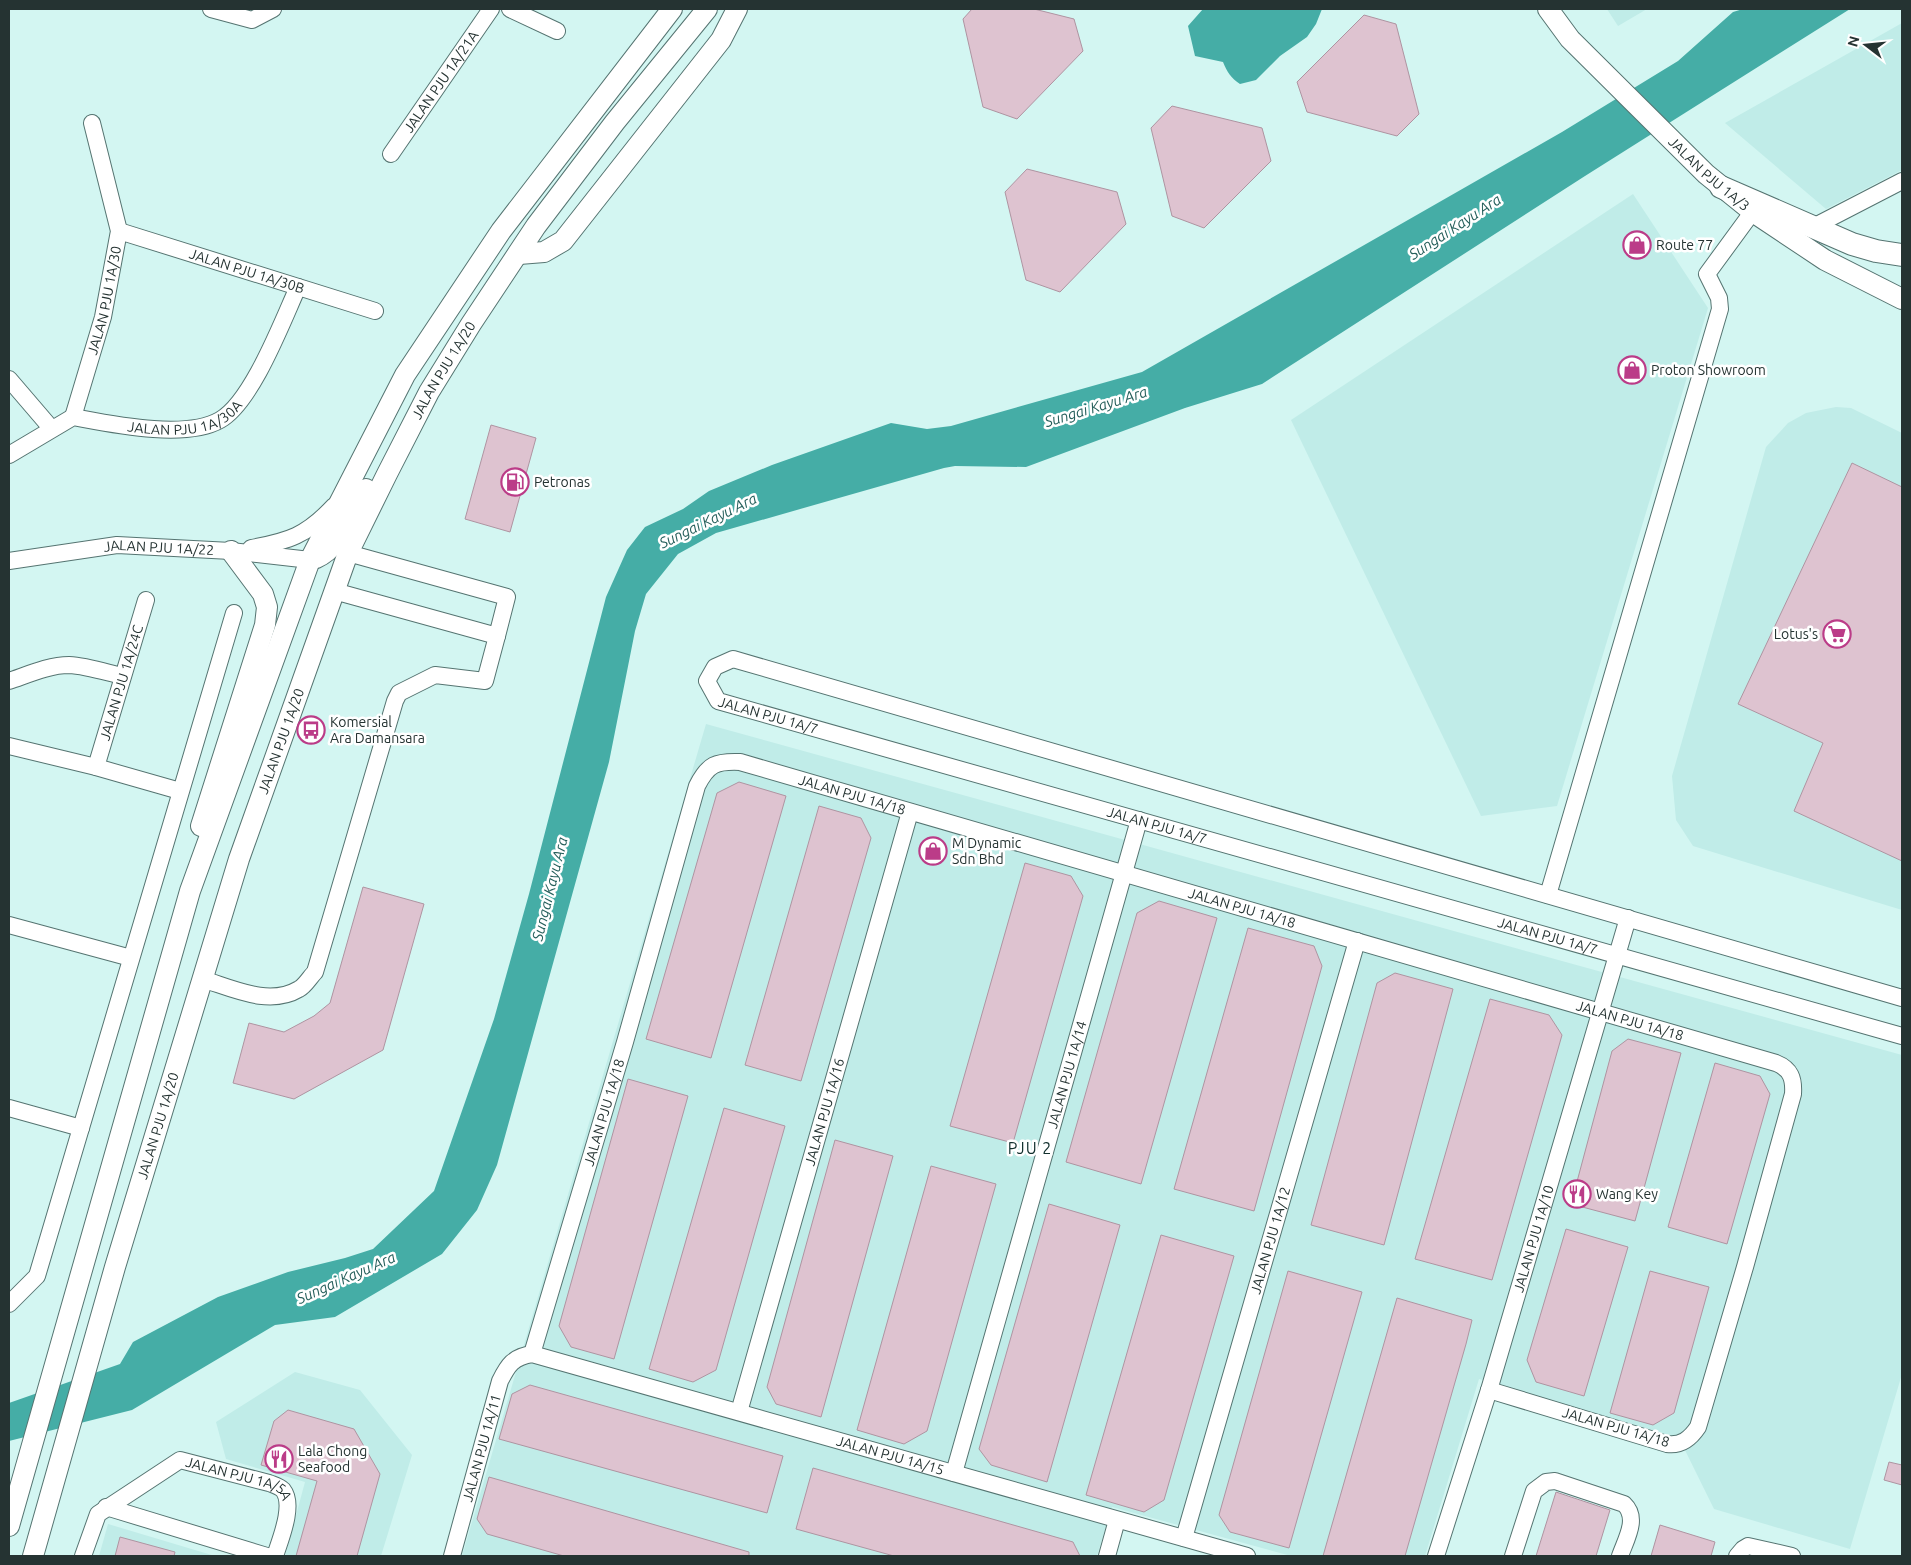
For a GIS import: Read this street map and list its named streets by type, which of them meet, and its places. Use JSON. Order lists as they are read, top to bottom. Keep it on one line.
{"streets":{"street":["JALAN PJU 1A/21A","JALAN PJU 1A/3","JALAN PJU 1A/30B","JALAN PJU 1A/30","JALAN PJU 1A/20","JALAN PJU 1A/30A","JALAN PJU 1A/22","JALAN PJU 1A/24C","JALAN PJU 1A/7","JALAN PJU 1A/18","JALAN PJU 1A/14","JALAN PJU 1A/16","JALAN PJU 1A/10","JALAN PJU 1A/12","JALAN PJU 1A/11","JALAN PJU 1A/15","JALAN PJU 1A/5A"]},"crossings":[["JALAN PJU 1A/30B","JALAN PJU 1A/30"],["JALAN PJU 1A/30B","JALAN PJU 1A/30A"],["JALAN PJU 1A/30","JALAN PJU 1A/30A"],["JALAN PJU 1A/20","JALAN PJU 1A/22"],["JALAN PJU 1A/7","JALAN PJU 1A/14"],["JALAN PJU 1A/7","JALAN PJU 1A/10"],["JALAN PJU 1A/18","JALAN PJU 1A/14"],["JALAN PJU 1A/18","JALAN PJU 1A/16"],["JALAN PJU 1A/18","JALAN PJU 1A/10"],["JALAN PJU 1A/18","JALAN PJU 1A/12"],["JALAN PJU 1A/18","JALAN PJU 1A/11"],["JALAN PJU 1A/18","JALAN PJU 1A/15"],["JALAN PJU 1A/14","JALAN PJU 1A/15"],["JALAN PJU 1A/16","JALAN PJU 1A/15"],["JALAN PJU 1A/12","JALAN PJU 1A/15"],["JALAN PJU 1A/11","JALAN PJU 1A/15"]],"districts":["PJU 2"],"water":["Sungai Kayu Ara"],"places":{"shop":["Route 77","Proton Showroom","M Dynamic Sdn Bhd"],"fuel station":["Petronas"],"supermarket":["Lotus's"],"bus stop":["Komersial Ara Damansara"],"restaurant":["Wang Key","Lala Chong Seafood"]},"north":"left"}
